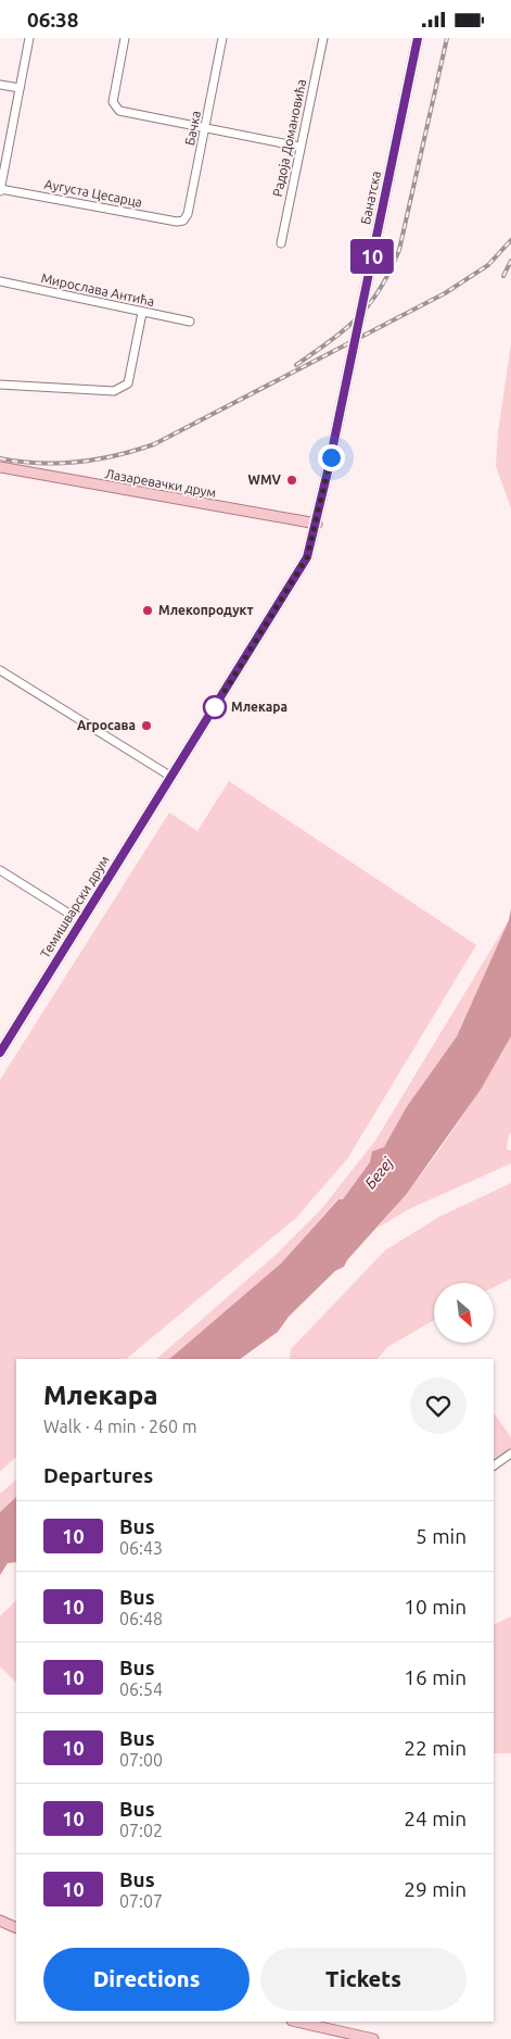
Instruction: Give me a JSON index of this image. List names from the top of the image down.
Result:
{
  "streets": {
    "main road": ["Банатска", "Лазаревачки друм", "Темишварски друм"],
    "street": [
      "Бачка",
      "Радоја Домановића",
      "Аугуста Цесарца",
      "Мирослава Антића"
    ]
  },
  "crossings": [
    ["Бачка", "Аугуста Цесарца"],
    ["Банатска", "Лазаревачки друм"],
    ["Банатска", "Темишварски друм"],
    ["Лазаревачки друм", "Темишварски друм"]
  ],
  "water": ["Бегеј"],
  "places": [
    "WMV",
    "Млекопродукт",
    "Млекара",
    "Агросава"
  ],
  "lines": ["bus line 10"],
  "north": "bottom right",
  "page": {
    "status": "06:38",
    "on_map": "10",
    "heading": [
      ["Млекара", "Walk · 4 min · 260 m"],
      "Departures"
    ],
    "list": [
      {
        "mark": "10",
        "name": "Bus",
        "note": "06:43",
        "value": "5 min"
      },
      {
        "mark": "10",
        "name": "Bus",
        "note": "06:48",
        "value": "10 min"
      },
      {
        "mark": "10",
        "name": "Bus",
        "note": "06:54",
        "value": "16 min"
      },
      {
        "mark": "10",
        "name": "Bus",
        "note": "07:00",
        "value": "22 min"
      },
      {
        "mark": "10",
        "name": "Bus",
        "note": "07:02",
        "value": "24 min"
      },
      {
        "mark": "10",
        "name": "Bus",
        "note": "07:07",
        "value": "29 min"
      }
    ],
    "buttons": ["Directions", "Tickets"]
  }
}
